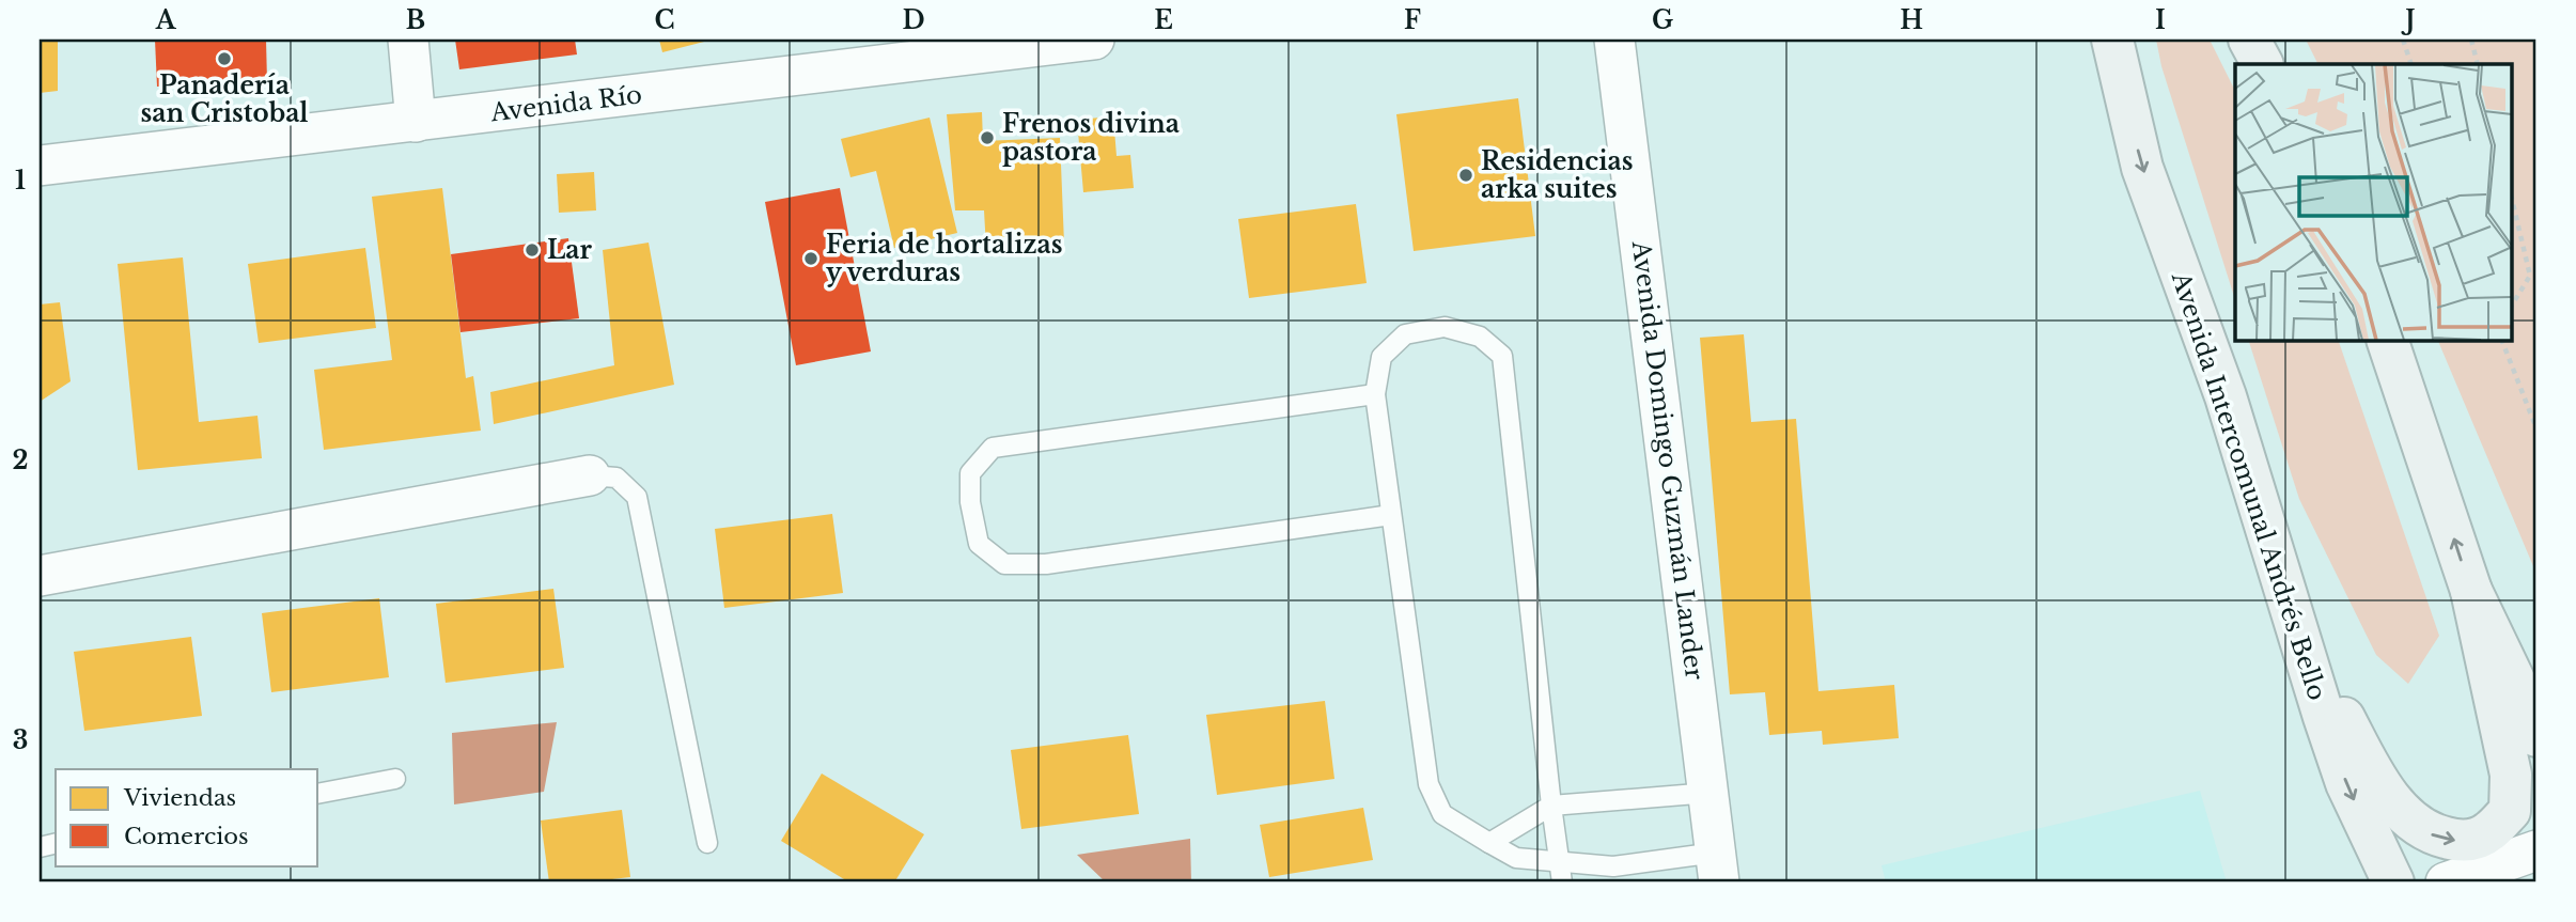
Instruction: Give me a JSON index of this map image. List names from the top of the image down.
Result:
{
  "streets": {
    "main road": ["Avenida Intercomunal Andrés Bello"],
    "street": ["Avenida Río", "Avenida Domingo Guzmán Lander"]
  },
  "places": [
    "Panadería san Cristobal",
    "Frenos divina pastora",
    "Residencias arka suites",
    "Lar",
    "Feria de hortalizas y verduras"
  ],
  "legend": ["Viviendas", "Comercios"],
  "grid": {
    "columns": [
      "A",
      "B",
      "C",
      "D",
      "E",
      "F",
      "G",
      "H",
      "I",
      "J"
    ],
    "rows": ["1", "2", "3"]
  }
}
